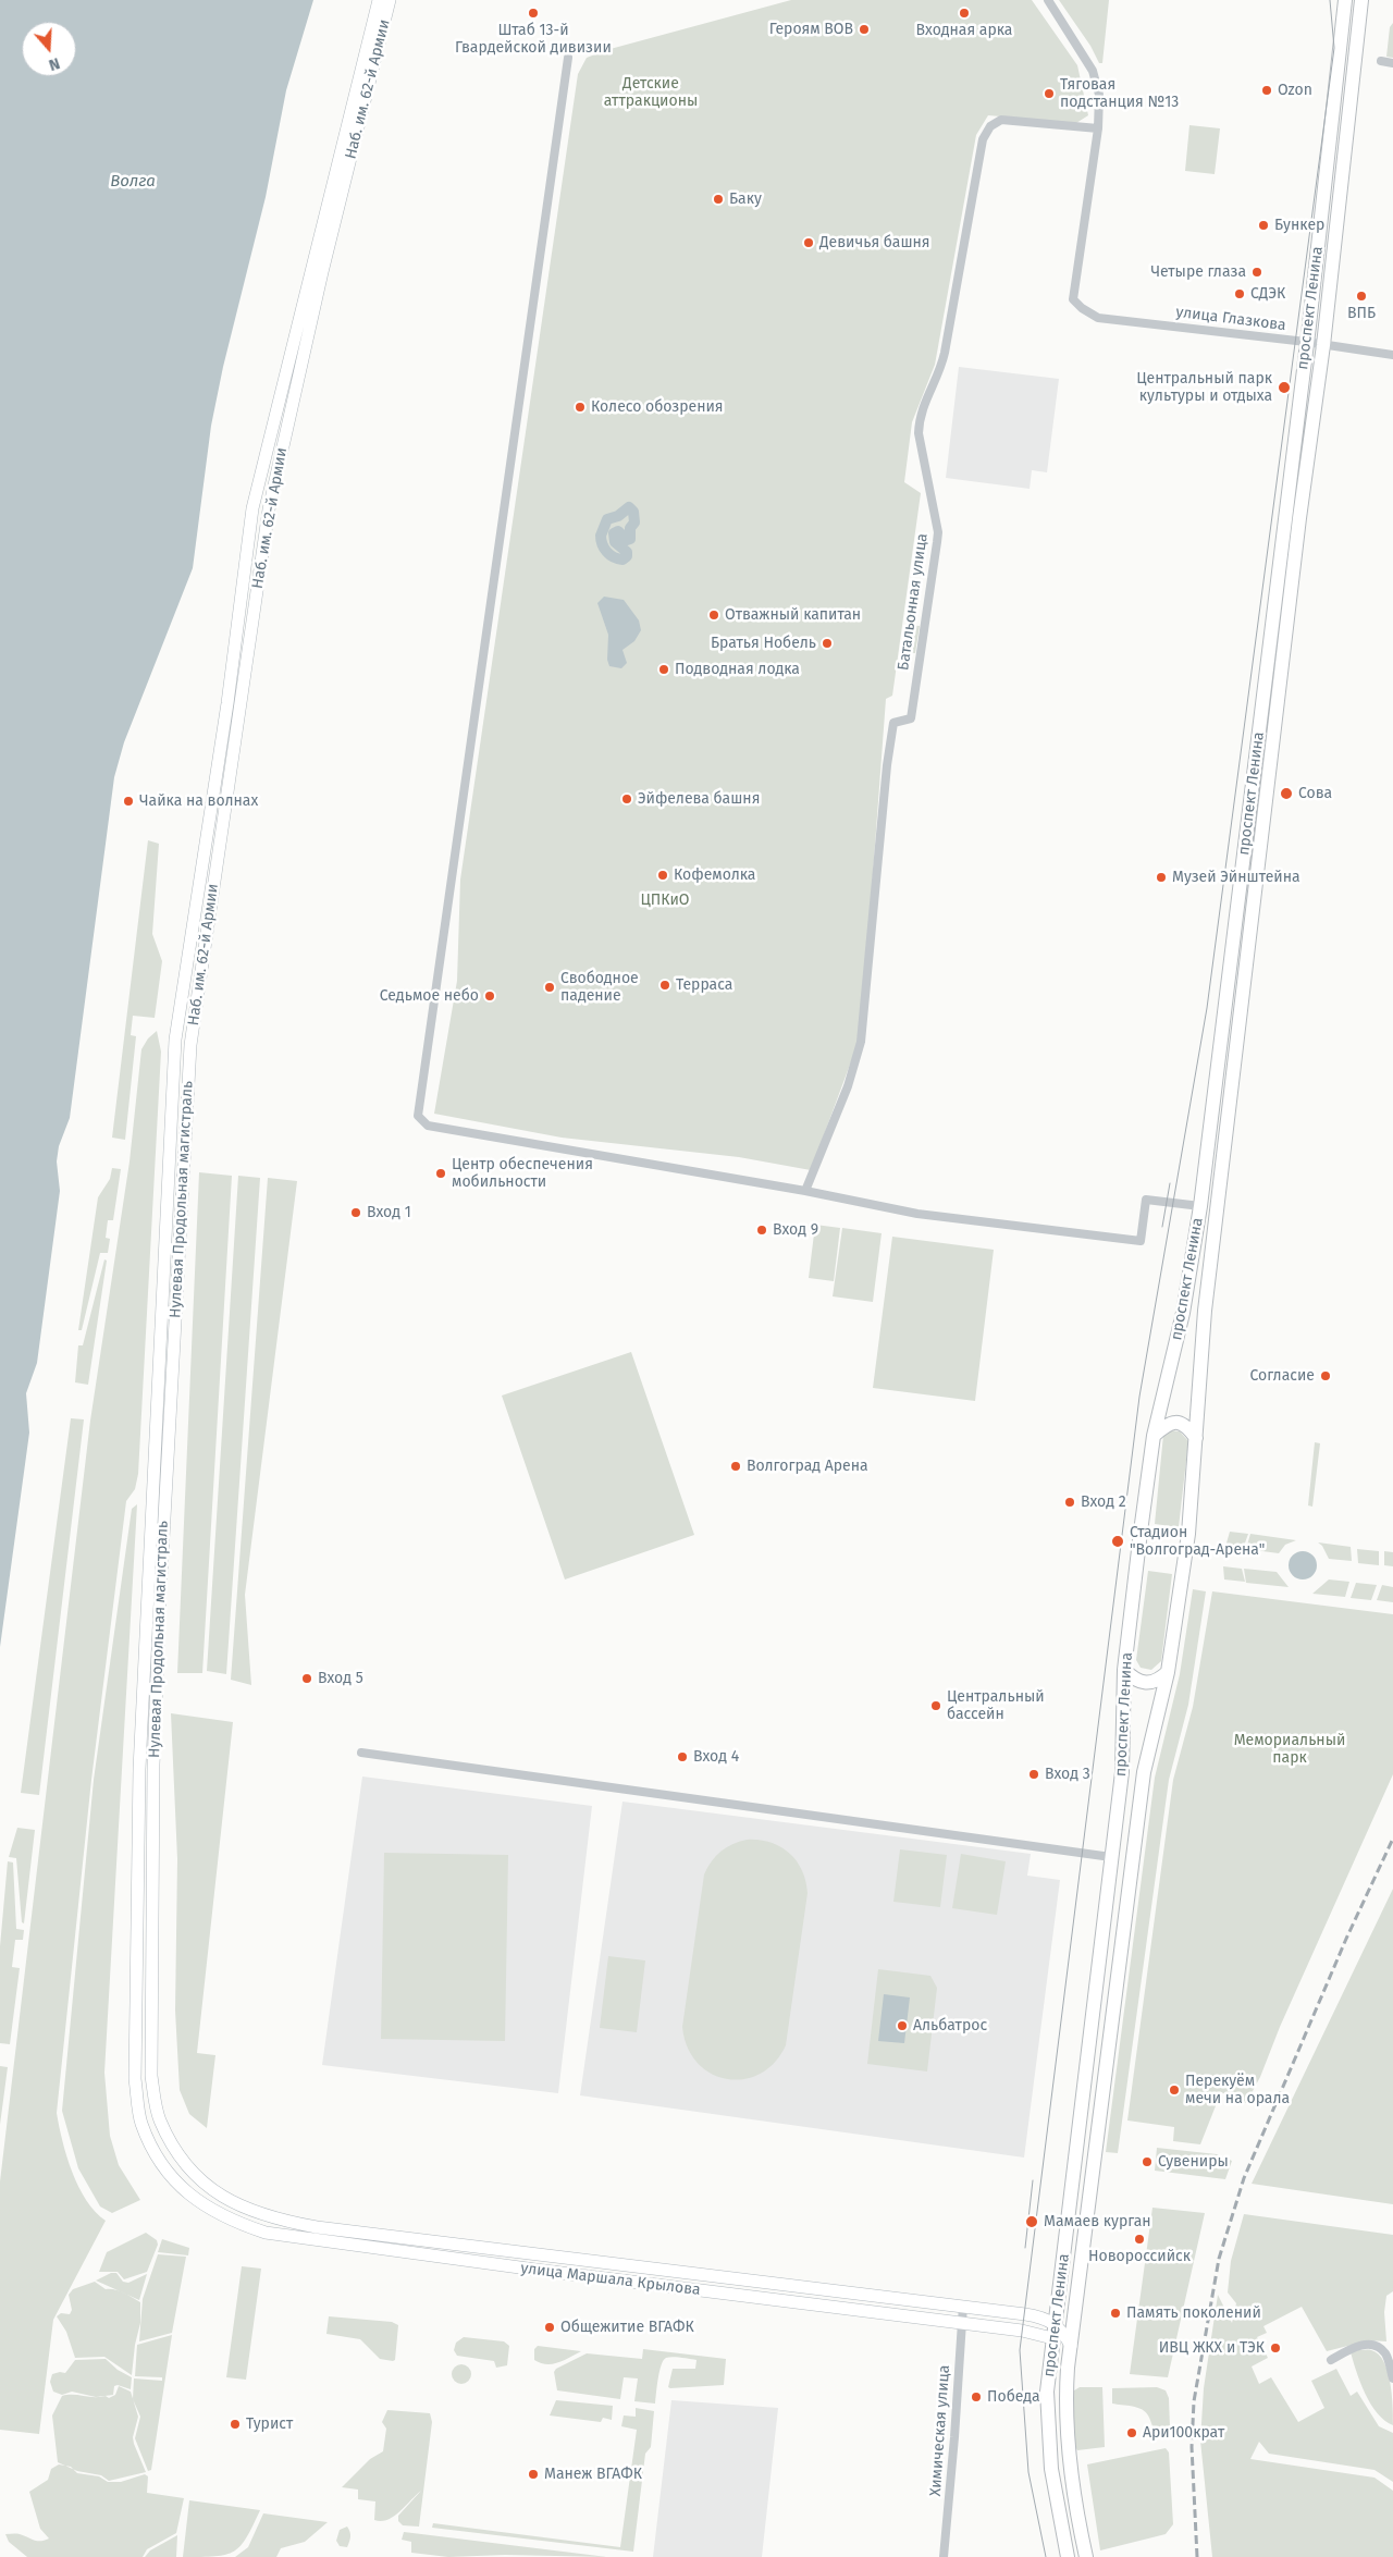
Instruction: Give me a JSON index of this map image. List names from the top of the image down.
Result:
{
  "streets": {
    "main road": [
      "Наб. им. 62-й Армии",
      "проспект Ленина",
      "Нулевая Продольная магистраль",
      "улица Маршала Крылова"
    ],
    "street": ["улица Глазкова", "Батальонная улица", "Химическая улица"]
  },
  "crossings": [
    ["Наб. им. 62-й Армии", "Нулевая Продольная магистраль"],
    ["проспект Ленина", "улица Глазкова"],
    ["проспект Ленина", "улица Маршала Крылова"],
    ["улица Глазкова", "Батальонная улица"],
    ["Нулевая Продольная магистраль", "улица Маршала Крылова"],
    ["улица Маршала Крылова", "Химическая улица"]
  ],
  "water": ["Волга"],
  "parks": ["Детские аттракционы", "ЦПКиО", "Мемориальный парк"],
  "places": [
    "Штаб 13-й Гвардейской дивизии",
    "Входная арка",
    "Героям ВОВ",
    "Ozon",
    "Тяговая подстанция №13",
    "Баку",
    "Бункер",
    "Девичья башня",
    "Четыре глаза",
    "СДЭК",
    "ВПБ",
    "Центральный парк культуры и отдыха",
    "Колесо обозрения",
    "Отважный капитан",
    "Братья Нобель",
    "Подводная лодка",
    "Сова",
    "Эйфелева башня",
    "Чайка на волнах",
    "Кофемолка",
    "Музей Эйнштейна",
    "Терраса",
    "Свободное падение",
    "Седьмое небо",
    "Центр обеспечения мобильности",
    "Вход 1",
    "Вход 9",
    "Согласие",
    "Волгоград Арена",
    "Вход 2",
    "Стадион \"Волгоград-Арена\"",
    "Вход 5",
    "Центральный бассейн",
    "Вход 4",
    "Вход 3",
    "Альбатрос",
    "Перекуём мечи на орала",
    "Сувениры",
    "Мамаев курган",
    "Новороссийск",
    "Память поколений",
    "Общежитие ВГАФК",
    "ИВЦ ЖКХ и ТЭК",
    "Победа",
    "Турист",
    "Ари100крат",
    "Манеж ВГАФК"
  ],
  "north": "bottom"
}
